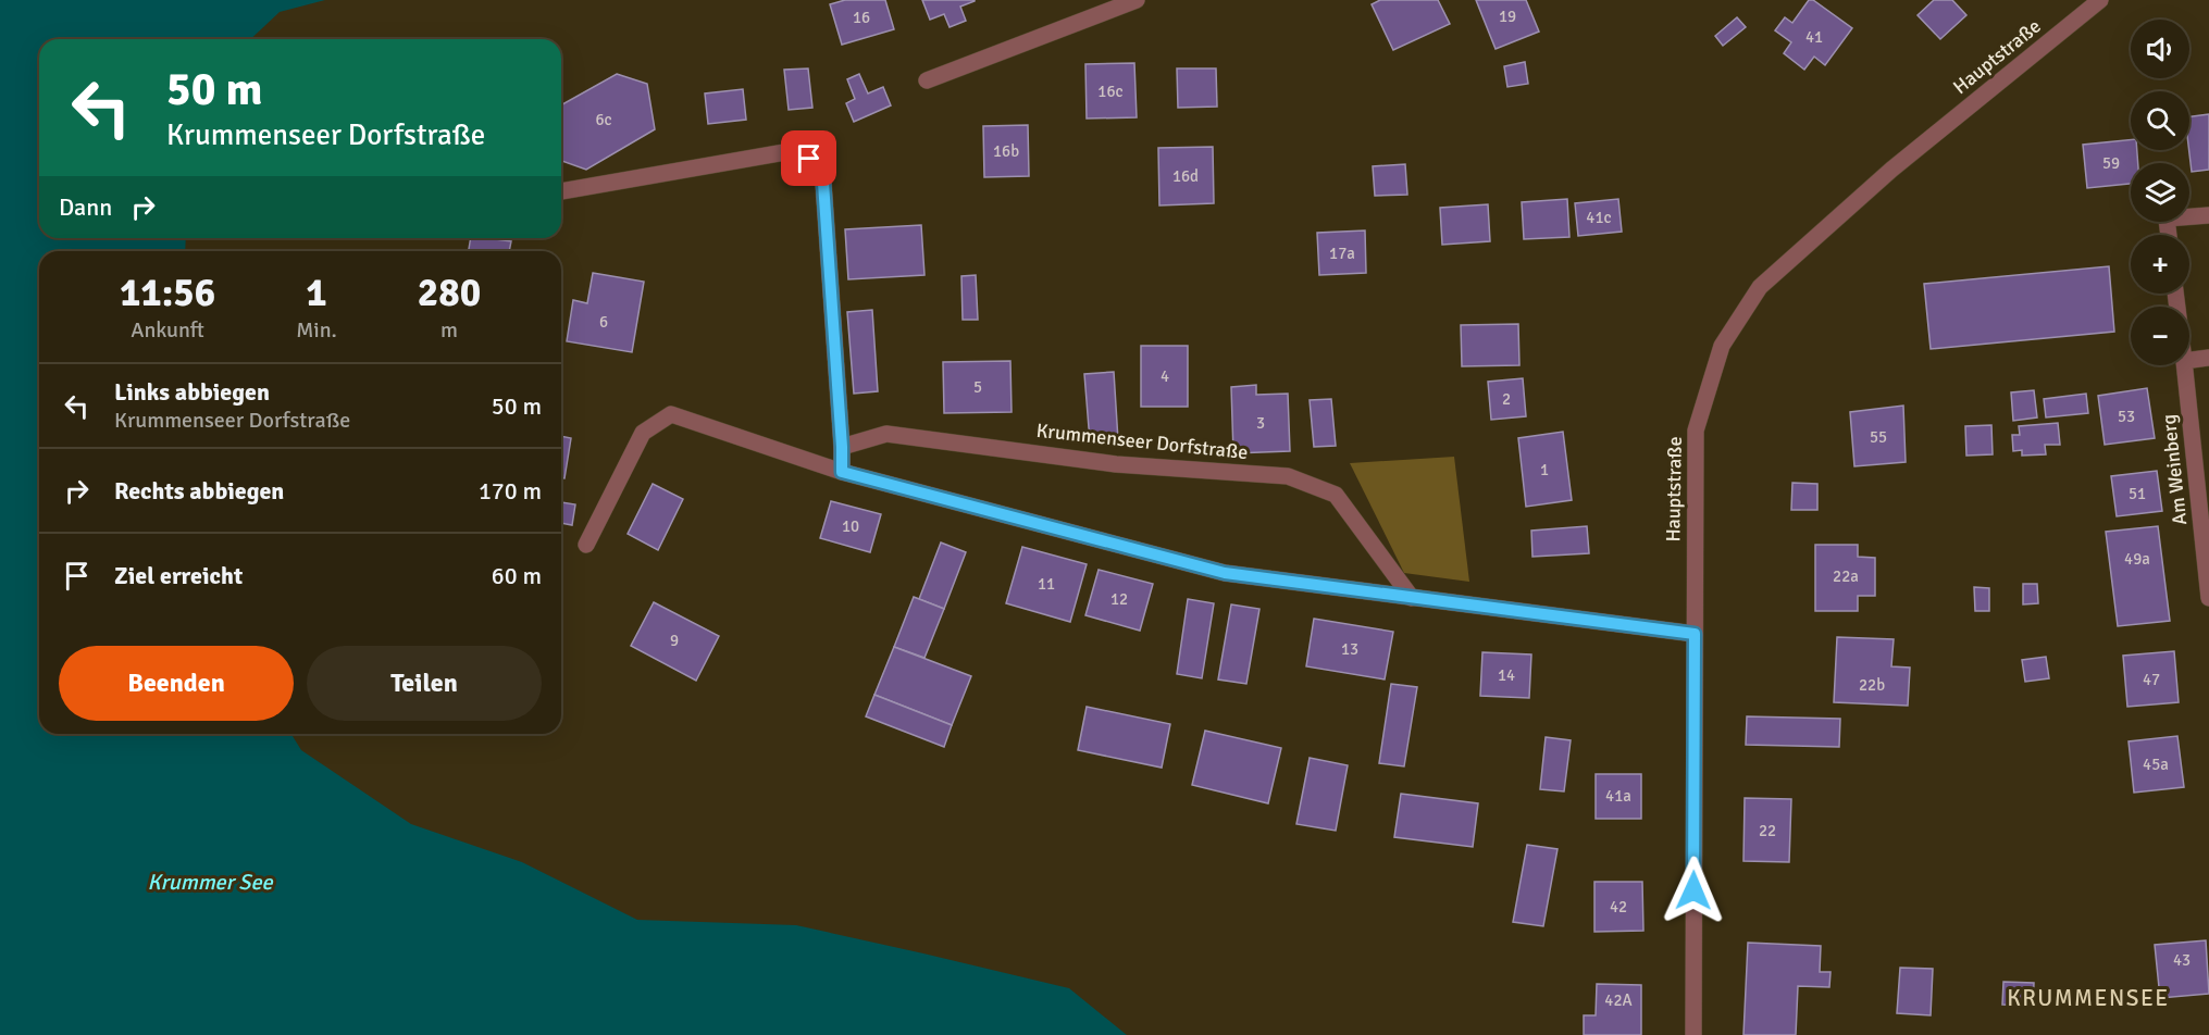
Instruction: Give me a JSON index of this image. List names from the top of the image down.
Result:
{
  "streets": {
    "street": ["Hauptstraße", "Krummenseer Dorfstraße", "Am Weinberg"]
  },
  "districts": ["KRUMMENSEE"],
  "water": ["Krummer See"],
  "house_numbers": [
    "19",
    "16",
    "41",
    "16c",
    "6c",
    "16b",
    "59",
    "16d",
    "41c",
    "17a",
    "6",
    "4",
    "5",
    "2",
    "53",
    "3",
    "55",
    "1",
    "51",
    "10",
    "49a",
    "22a",
    "11",
    "12",
    "9",
    "13",
    "14",
    "47",
    "22b",
    "45a",
    "41a",
    "22",
    "42",
    "43",
    "42A"
  ],
  "page": {
    "map_buttons": ["+", "−"],
    "turn": ["50 m", "Krummenseer Dorfstraße"],
    "then": "Dann",
    "eta": [
      "11:56",
      "Ankunft",
      "1",
      "Min.",
      "280",
      "m"
    ],
    "list": [
      {
        "name": "Links abbiegen",
        "note": "Krummenseer Dorfstraße",
        "value": "50 m"
      },
      {
        "name": "Rechts abbiegen",
        "value": "170 m"
      },
      {
        "name": "Ziel erreicht",
        "value": "60 m"
      }
    ],
    "buttons": ["Beenden", "Teilen"]
  }
}
